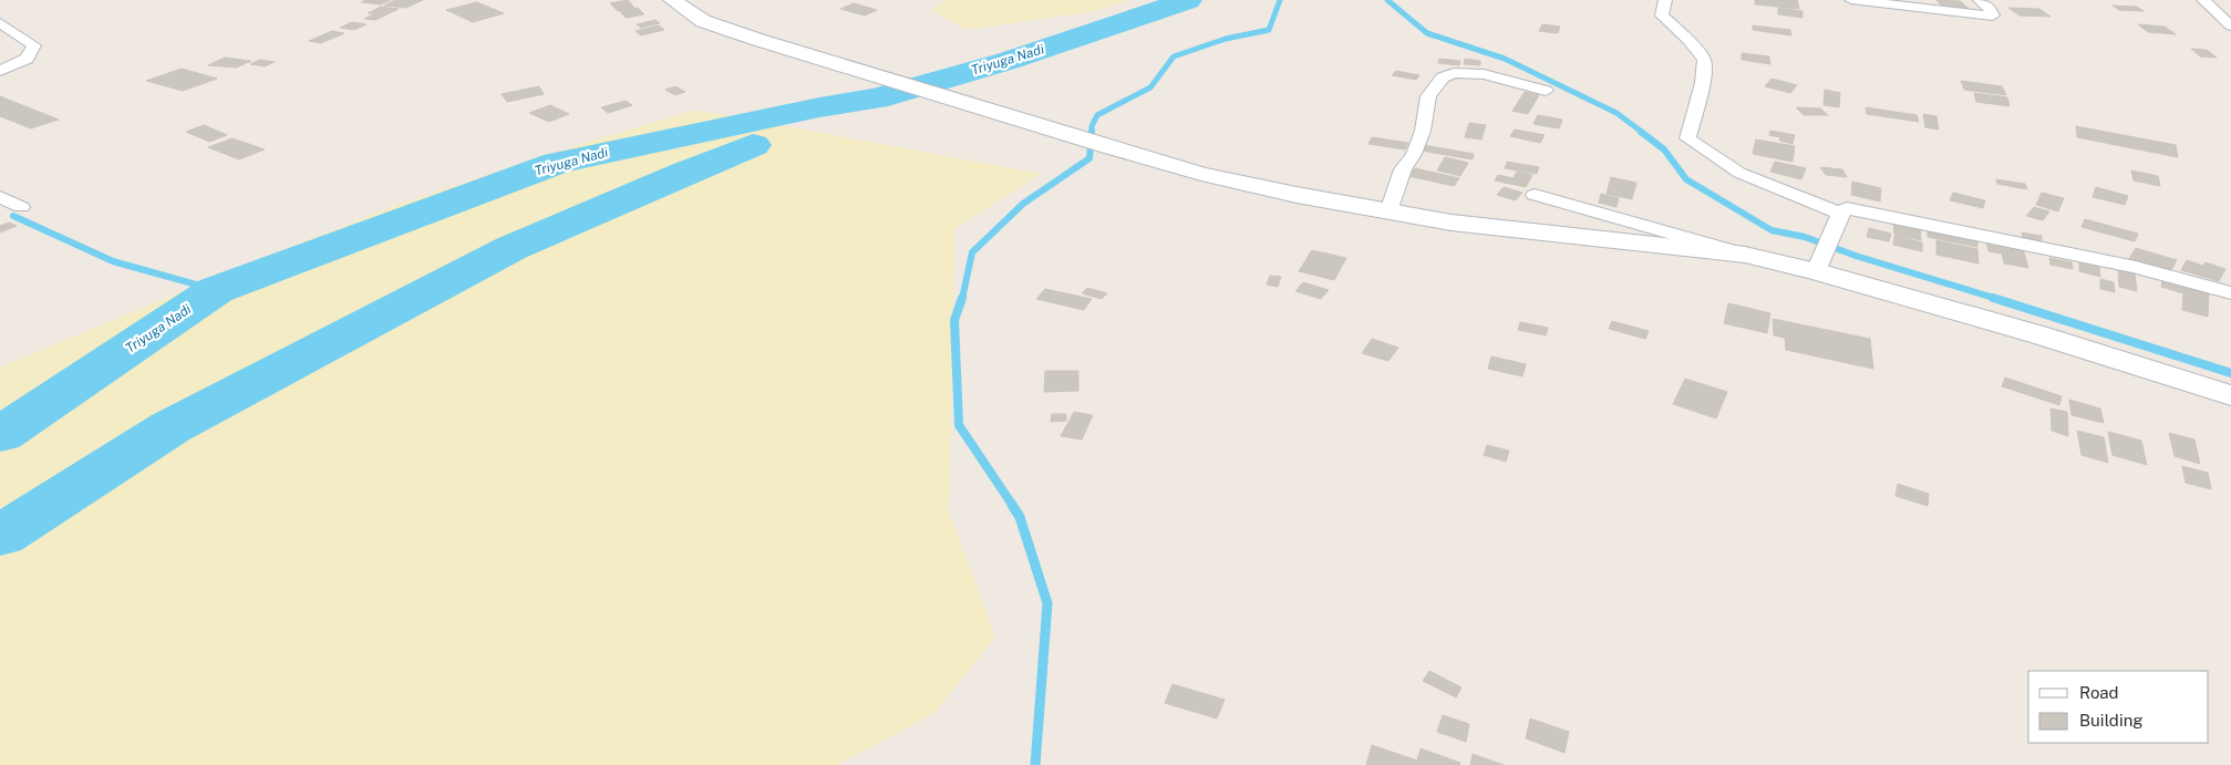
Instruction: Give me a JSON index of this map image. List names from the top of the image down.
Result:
{
  "water": ["Triyuga Nadi"],
  "legend": ["Road", "Building"]
}
